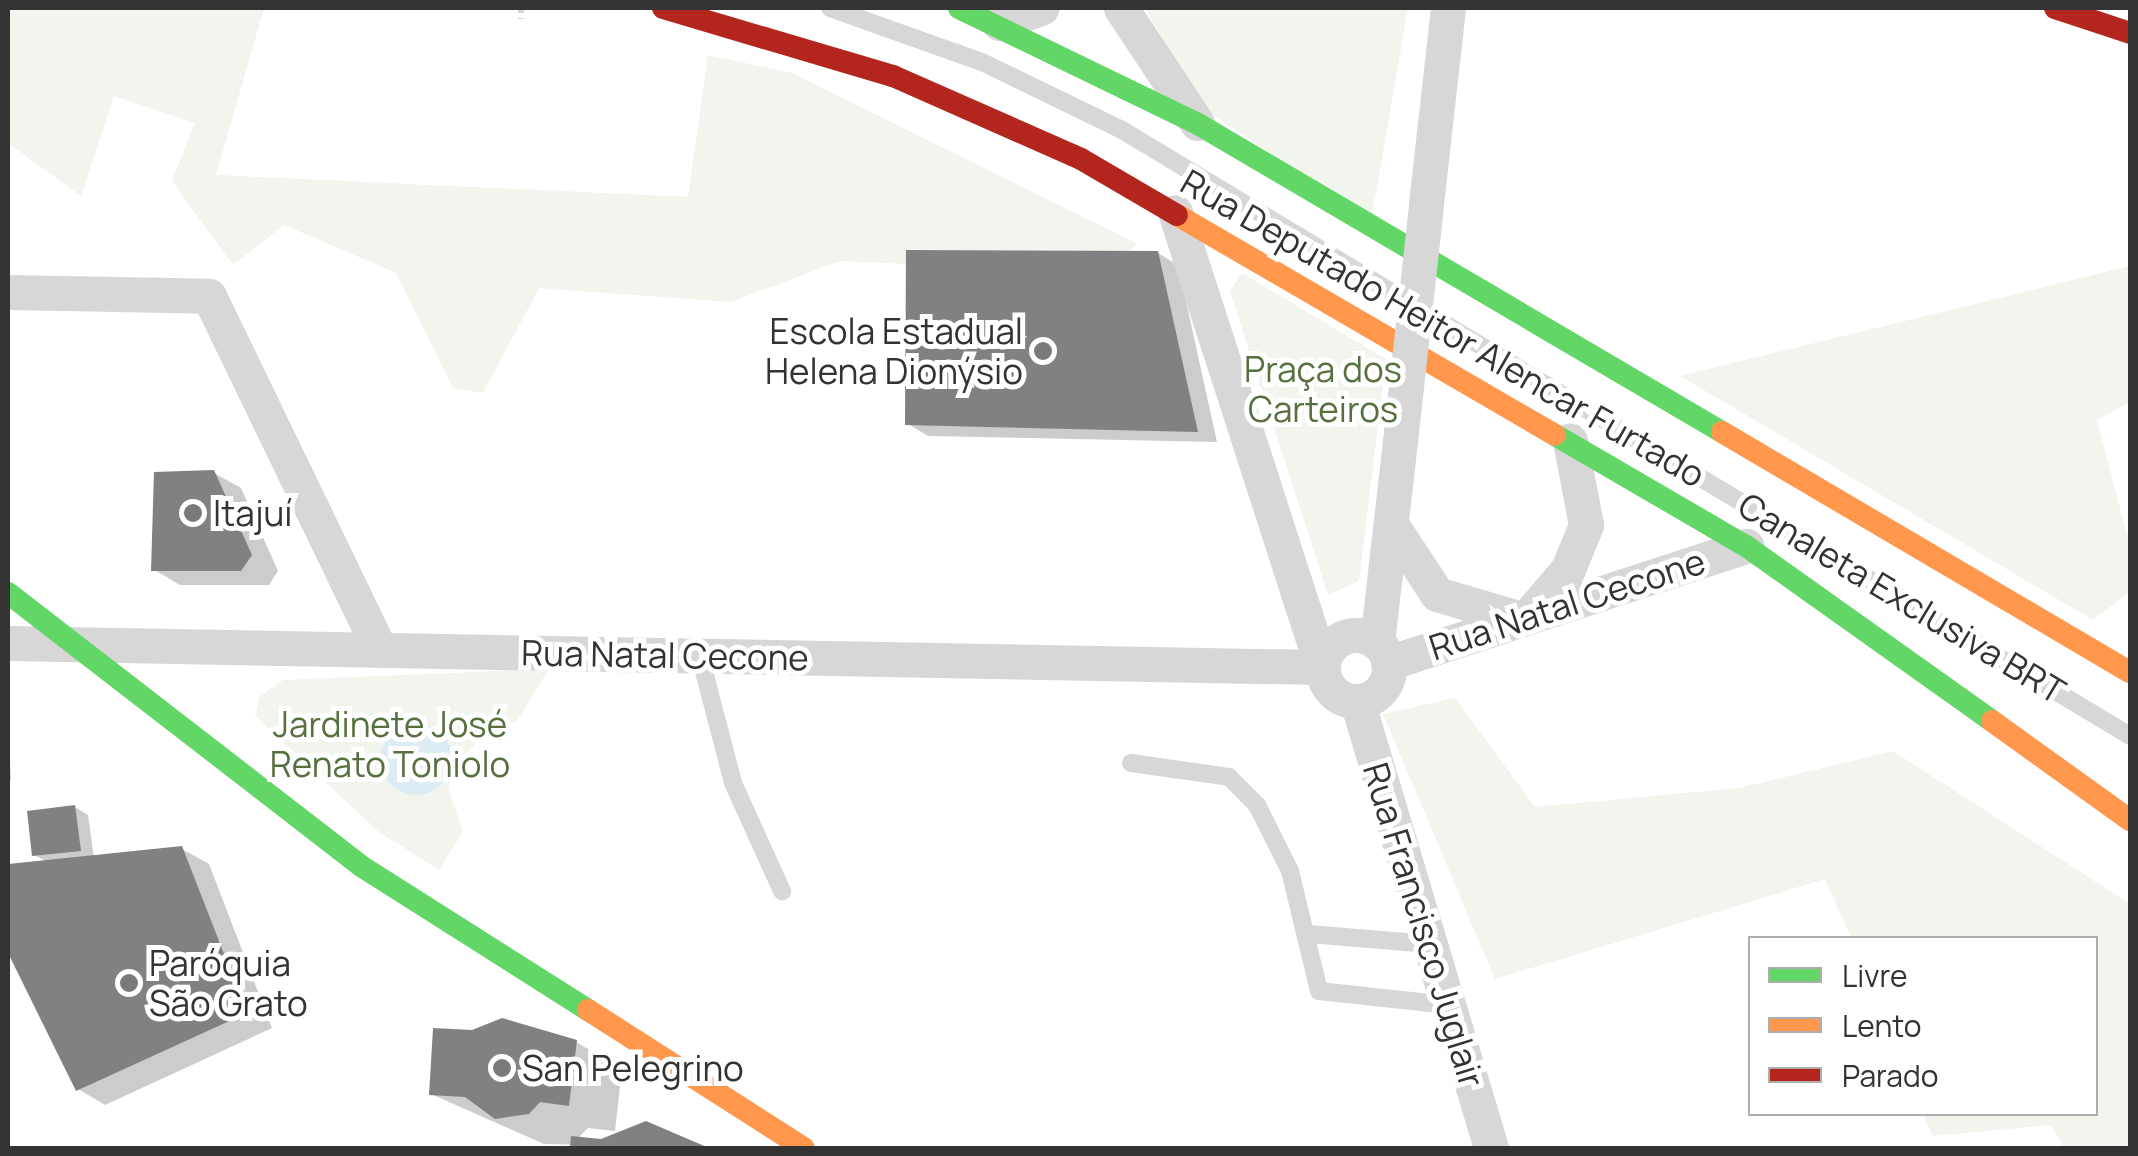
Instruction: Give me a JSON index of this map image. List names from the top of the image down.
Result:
{
  "streets": {
    "street": ["Rua Deputado Heitor Alencar Furtado", "Rua Natal Cecone", "Rua Francisco Juglair"],
    "lane": ["Canaleta Exclusiva BRT"]
  },
  "crossings": [
    ["Rua Deputado Heitor Alencar Furtado", "Rua Natal Cecone"],
    ["Rua Natal Cecone", "Rua Francisco Juglair"]
  ],
  "parks": ["Praça dos Carteiros", "Jardinete José Renato Toniolo"],
  "places": [
    "Escola Estadual Helena Dionýsio",
    "Itajuí",
    "Paróquia São Grato",
    "San Pelegrino"
  ],
  "legend": ["Livre", "Lento", "Parado"]
}
